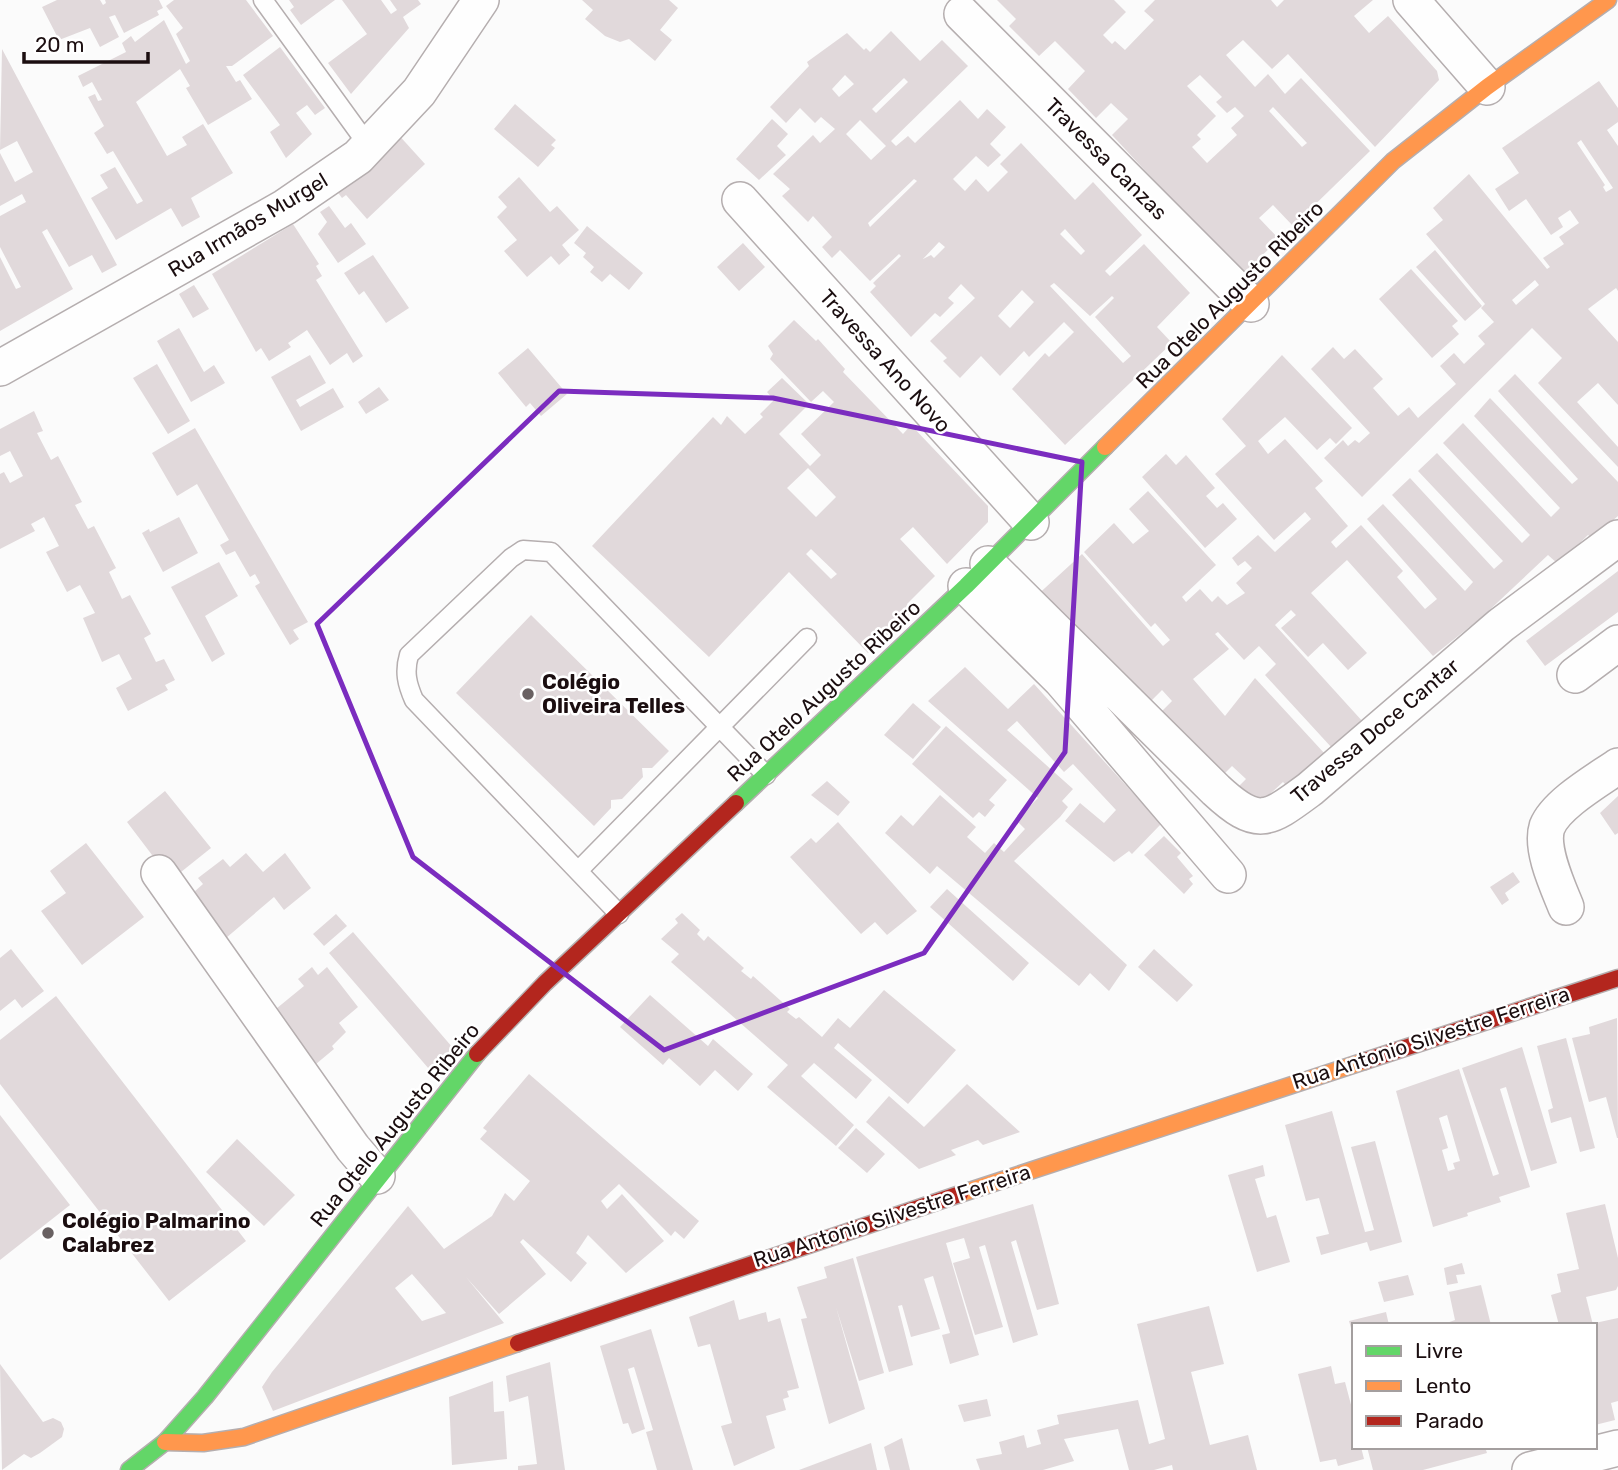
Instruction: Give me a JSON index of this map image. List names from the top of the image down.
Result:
{
  "streets": {
    "street": [
      "Travessa Canzas",
      "Rua Irmãos Murgel",
      "Rua Otelo Augusto Ribeiro",
      "Travessa Ano Novo",
      "Travessa Doce Cantar",
      "Rua Antonio Silvestre Ferreira"
    ]
  },
  "crossings": [
    ["Travessa Canzas", "Rua Otelo Augusto Ribeiro"],
    ["Rua Otelo Augusto Ribeiro", "Travessa Ano Novo"],
    ["Rua Otelo Augusto Ribeiro", "Travessa Doce Cantar"],
    ["Rua Otelo Augusto Ribeiro", "Rua Antonio Silvestre Ferreira"]
  ],
  "places": ["Colégio Oliveira Telles", "Colégio Palmarino Calabrez"],
  "legend": ["Livre", "Lento", "Parado"],
  "scale_bar": "20 m"
}
